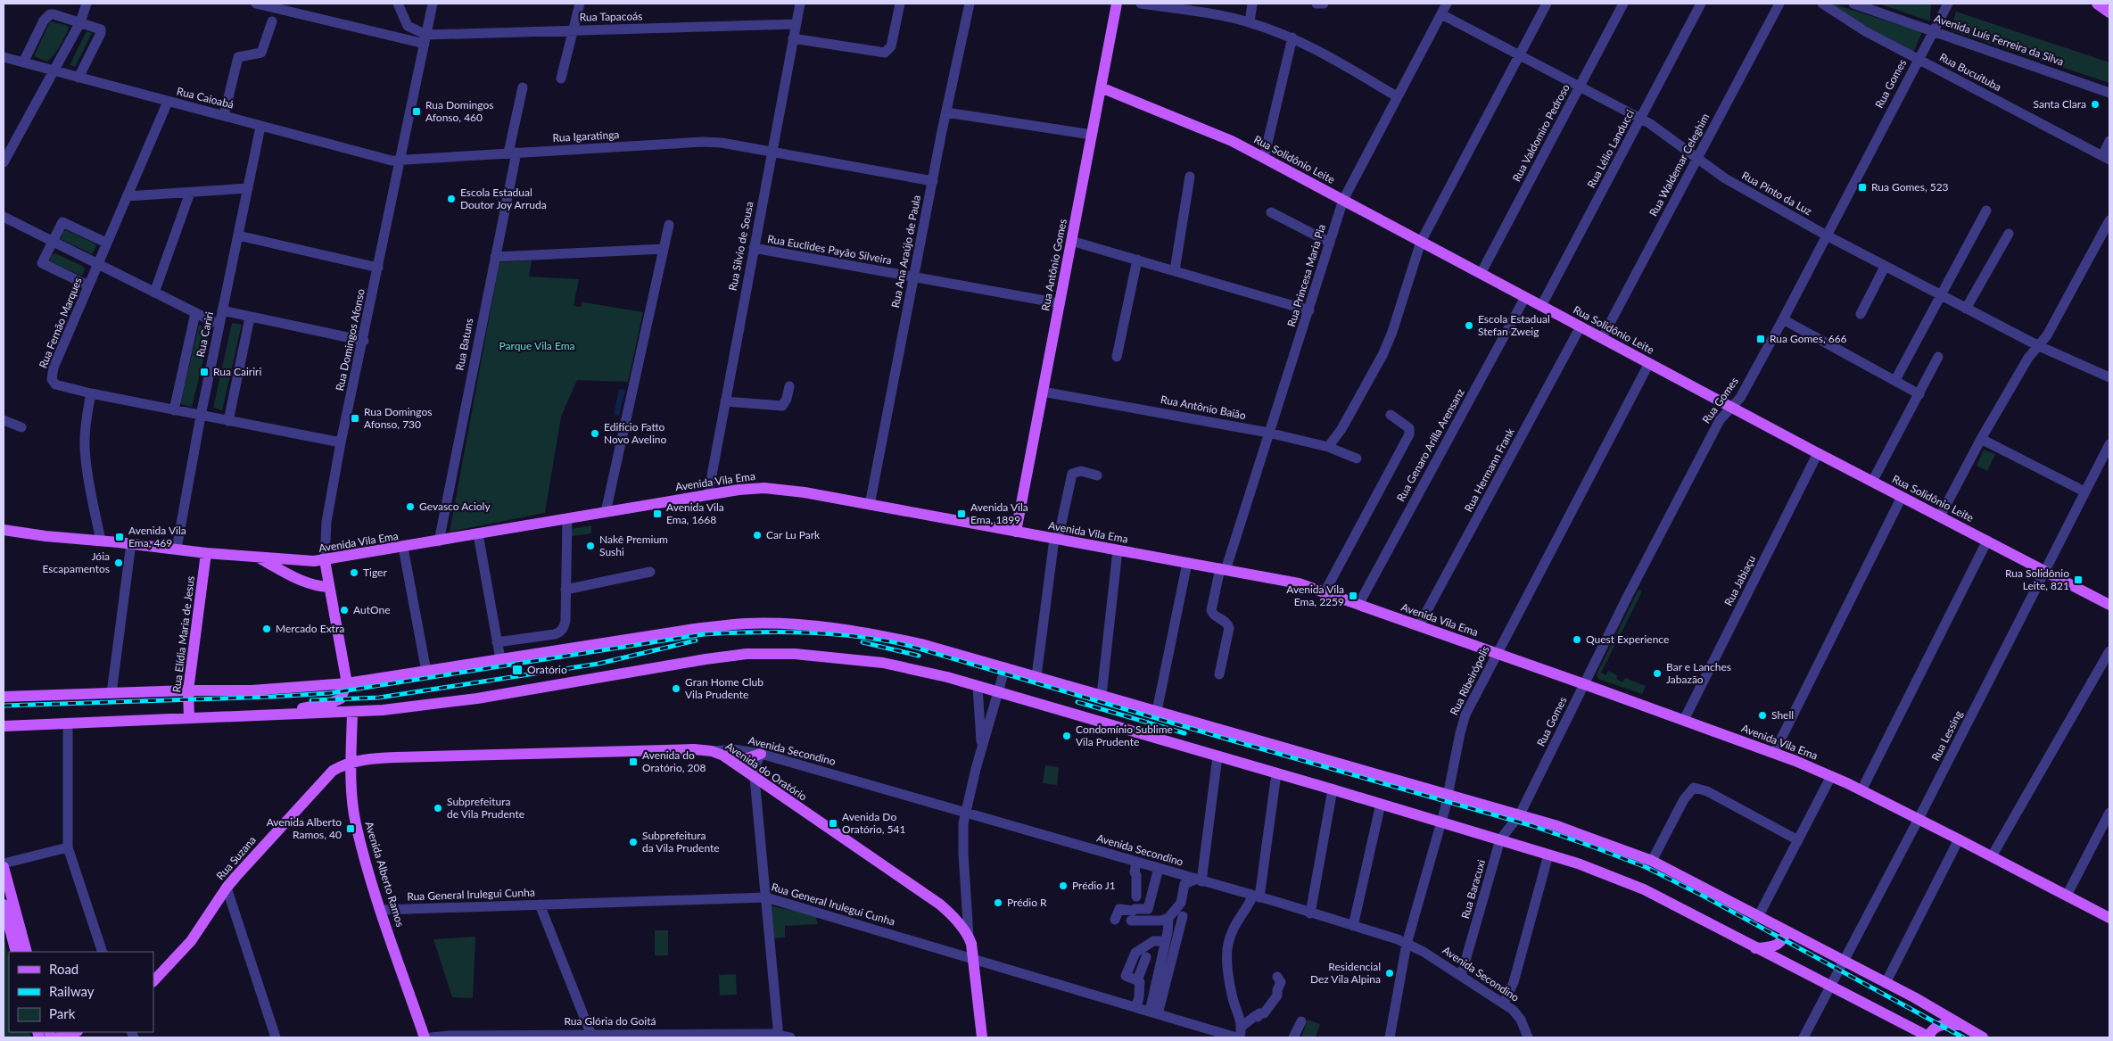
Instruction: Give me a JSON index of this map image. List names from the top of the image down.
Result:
{
  "streets": {
    "main road": [
      "Rua Solidônio Leite",
      "Rua Antônio Gomes",
      "Rua Domingos Afonso",
      "Avenida Vila Ema",
      "Rua Elídia Maria de Jesus",
      "Avenida do Oratório",
      "Rua Suzana",
      "Avenida Alberto Ramos"
    ],
    "street": [
      "Rua Tapacoás",
      "Avenida Luís Ferreira da Silva",
      "Rua Bucuituba",
      "Rua Gomes",
      "Rua Caioabá",
      "Rua Valdomiro Pedroso",
      "Rua Igaratinga",
      "Rua Lélio Landucci",
      "Rua Waldemar Celeghim",
      "Rua Pinto da Luz",
      "Rua Silvio de Sousa",
      "Rua Euclides Payão Silveira",
      "Rua Ana Araújo de Paula",
      "Rua Princesa Maria Pia",
      "Rua Fernão Marques",
      "Rua Cariri",
      "Rua Batuns",
      "Rua Antônio Baião",
      "Rua Genaro Arilla Arensanz",
      "Rua Hermann Frank",
      "Rua Jabiaçu",
      "Rua Ribeirópolis",
      "Rua Lessing",
      "Avenida Secondino",
      "Rua Baracuxi",
      "Rua General Irulegui Cunha",
      "Rua Glória do Goitá"
    ]
  },
  "crossings": [
    ["Rua Tapacoás", "Rua Silvio de Sousa"],
    ["Rua Tapacoás", "Rua Domingos Afonso"],
    ["Avenida Luís Ferreira da Silva", "Rua Gomes"],
    ["Rua Bucuituba", "Rua Gomes"],
    ["Rua Gomes", "Rua Solidônio Leite"],
    ["Rua Gomes", "Rua Pinto da Luz"],
    ["Rua Gomes", "Avenida Vila Ema"],
    ["Rua Gomes", "Rua Baracuxi"],
    ["Rua Caioabá", "Rua Igaratinga"],
    ["Rua Caioabá", "Rua Fernão Marques"],
    ["Rua Caioabá", "Rua Cariri"],
    ["Rua Caioabá", "Rua Domingos Afonso"],
    ["Rua Valdomiro Pedroso", "Rua Solidônio Leite"],
    ["Rua Valdomiro Pedroso", "Rua Pinto da Luz"],
    ["Rua Igaratinga", "Rua Silvio de Sousa"],
    ["Rua Igaratinga", "Rua Ana Araújo de Paula"],
    ["Rua Igaratinga", "Rua Domingos Afonso"],
    ["Rua Igaratinga", "Rua Batuns"],
    ["Rua Lélio Landucci", "Rua Solidônio Leite"],
    ["Rua Lélio Landucci", "Rua Pinto da Luz"],
    ["Rua Solidônio Leite", "Rua Waldemar Celeghim"],
    ["Rua Solidônio Leite", "Rua Antônio Gomes"],
    ["Rua Solidônio Leite", "Rua Princesa Maria Pia"],
    ["Rua Solidônio Leite", "Rua Genaro Arilla Arensanz"],
    ["Rua Solidônio Leite", "Rua Hermann Frank"],
    ["Rua Solidônio Leite", "Rua Jabiaçu"],
    ["Rua Solidônio Leite", "Rua Ribeirópolis"],
    ["Rua Solidônio Leite", "Rua Lessing"],
    ["Rua Waldemar Celeghim", "Rua Pinto da Luz"],
    ["Rua Pinto da Luz", "Rua Princesa Maria Pia"],
    ["Rua Silvio de Sousa", "Rua Euclides Payão Silveira"],
    ["Rua Silvio de Sousa", "Avenida Vila Ema"],
    ["Rua Euclides Payão Silveira", "Rua Ana Araújo de Paula"],
    ["Rua Euclides Payão Silveira", "Rua Antônio Gomes"],
    ["Rua Ana Araújo de Paula", "Avenida Vila Ema"],
    ["Rua Antônio Gomes", "Rua Antônio Baião"],
    ["Rua Antônio Gomes", "Avenida Vila Ema"],
    ["Rua Princesa Maria Pia", "Rua Antônio Baião"],
    ["Rua Princesa Maria Pia", "Avenida Vila Ema"],
    ["Rua Fernão Marques", "Rua Cariri"],
    ["Rua Fernão Marques", "Rua Domingos Afonso"],
    ["Rua Cariri", "Avenida Vila Ema"],
    ["Rua Domingos Afonso", "Avenida Vila Ema"],
    ["Rua Batuns", "Avenida Vila Ema"],
    ["Rua Genaro Arilla Arensanz", "Avenida Vila Ema"],
    ["Rua Hermann Frank", "Avenida Vila Ema"],
    ["Avenida Vila Ema", "Rua Jabiaçu"],
    ["Avenida Vila Ema", "Rua Elídia Maria de Jesus"],
    ["Avenida Vila Ema", "Rua Ribeirópolis"],
    ["Avenida Vila Ema", "Rua Lessing"],
    ["Rua Ribeirópolis", "Avenida Secondino"],
    ["Avenida Secondino", "Avenida do Oratório"],
    ["Avenida Secondino", "Rua Baracuxi"],
    ["Avenida do Oratório", "Rua Suzana"],
    ["Avenida do Oratório", "Avenida Alberto Ramos"],
    ["Avenida do Oratório", "Rua General Irulegui Cunha"],
    ["Rua Suzana", "Avenida Alberto Ramos"],
    ["Avenida Alberto Ramos", "Rua General Irulegui Cunha"]
  ],
  "parks": ["Parque Vila Ema"],
  "places": {
    "other": [
      "Santa Clara",
      "Escola Estadual Doutor Joy Arruda",
      "Escola Estadual Stefan Zweig",
      "Edifício Fatto Novo Avelino",
      "Gevasco Acioly",
      "Car Lu Park",
      "Nakê Premium Sushi",
      "Jóia Escapamentos",
      "Tiger",
      "AutOne",
      "Mercado Extra",
      "Quest Experience",
      "Bar e Lanches Jabazão",
      "Gran Home Club Vila Prudente",
      "Shell",
      "Condomínio Sublime Vila Prudente",
      "Subprefeitura de Vila Prudente",
      "Subprefeitura da Vila Prudente",
      "Prédio J1",
      "Prédio R",
      "Residencial Dez Vila Alpina"
    ],
    "transit": [
      "Rua Domingos Afonso, 460",
      "Rua Gomes, 523",
      "Rua Gomes, 666",
      "Rua Cairiri",
      "Rua Domingos Afonso, 730",
      "Avenida Vila Ema, 1668",
      "Avenida Vila Ema, 1899",
      "Avenida Vila Ema, 469",
      "Rua Solidônio Leite, 821",
      "Avenida Vila Ema, 2259",
      "Oratório",
      "Avenida do Oratório, 208",
      "Avenida Do Oratório, 541",
      "Avenida Alberto Ramos, 40"
    ]
  },
  "legend": ["Road", "Railway", "Park"]
}
